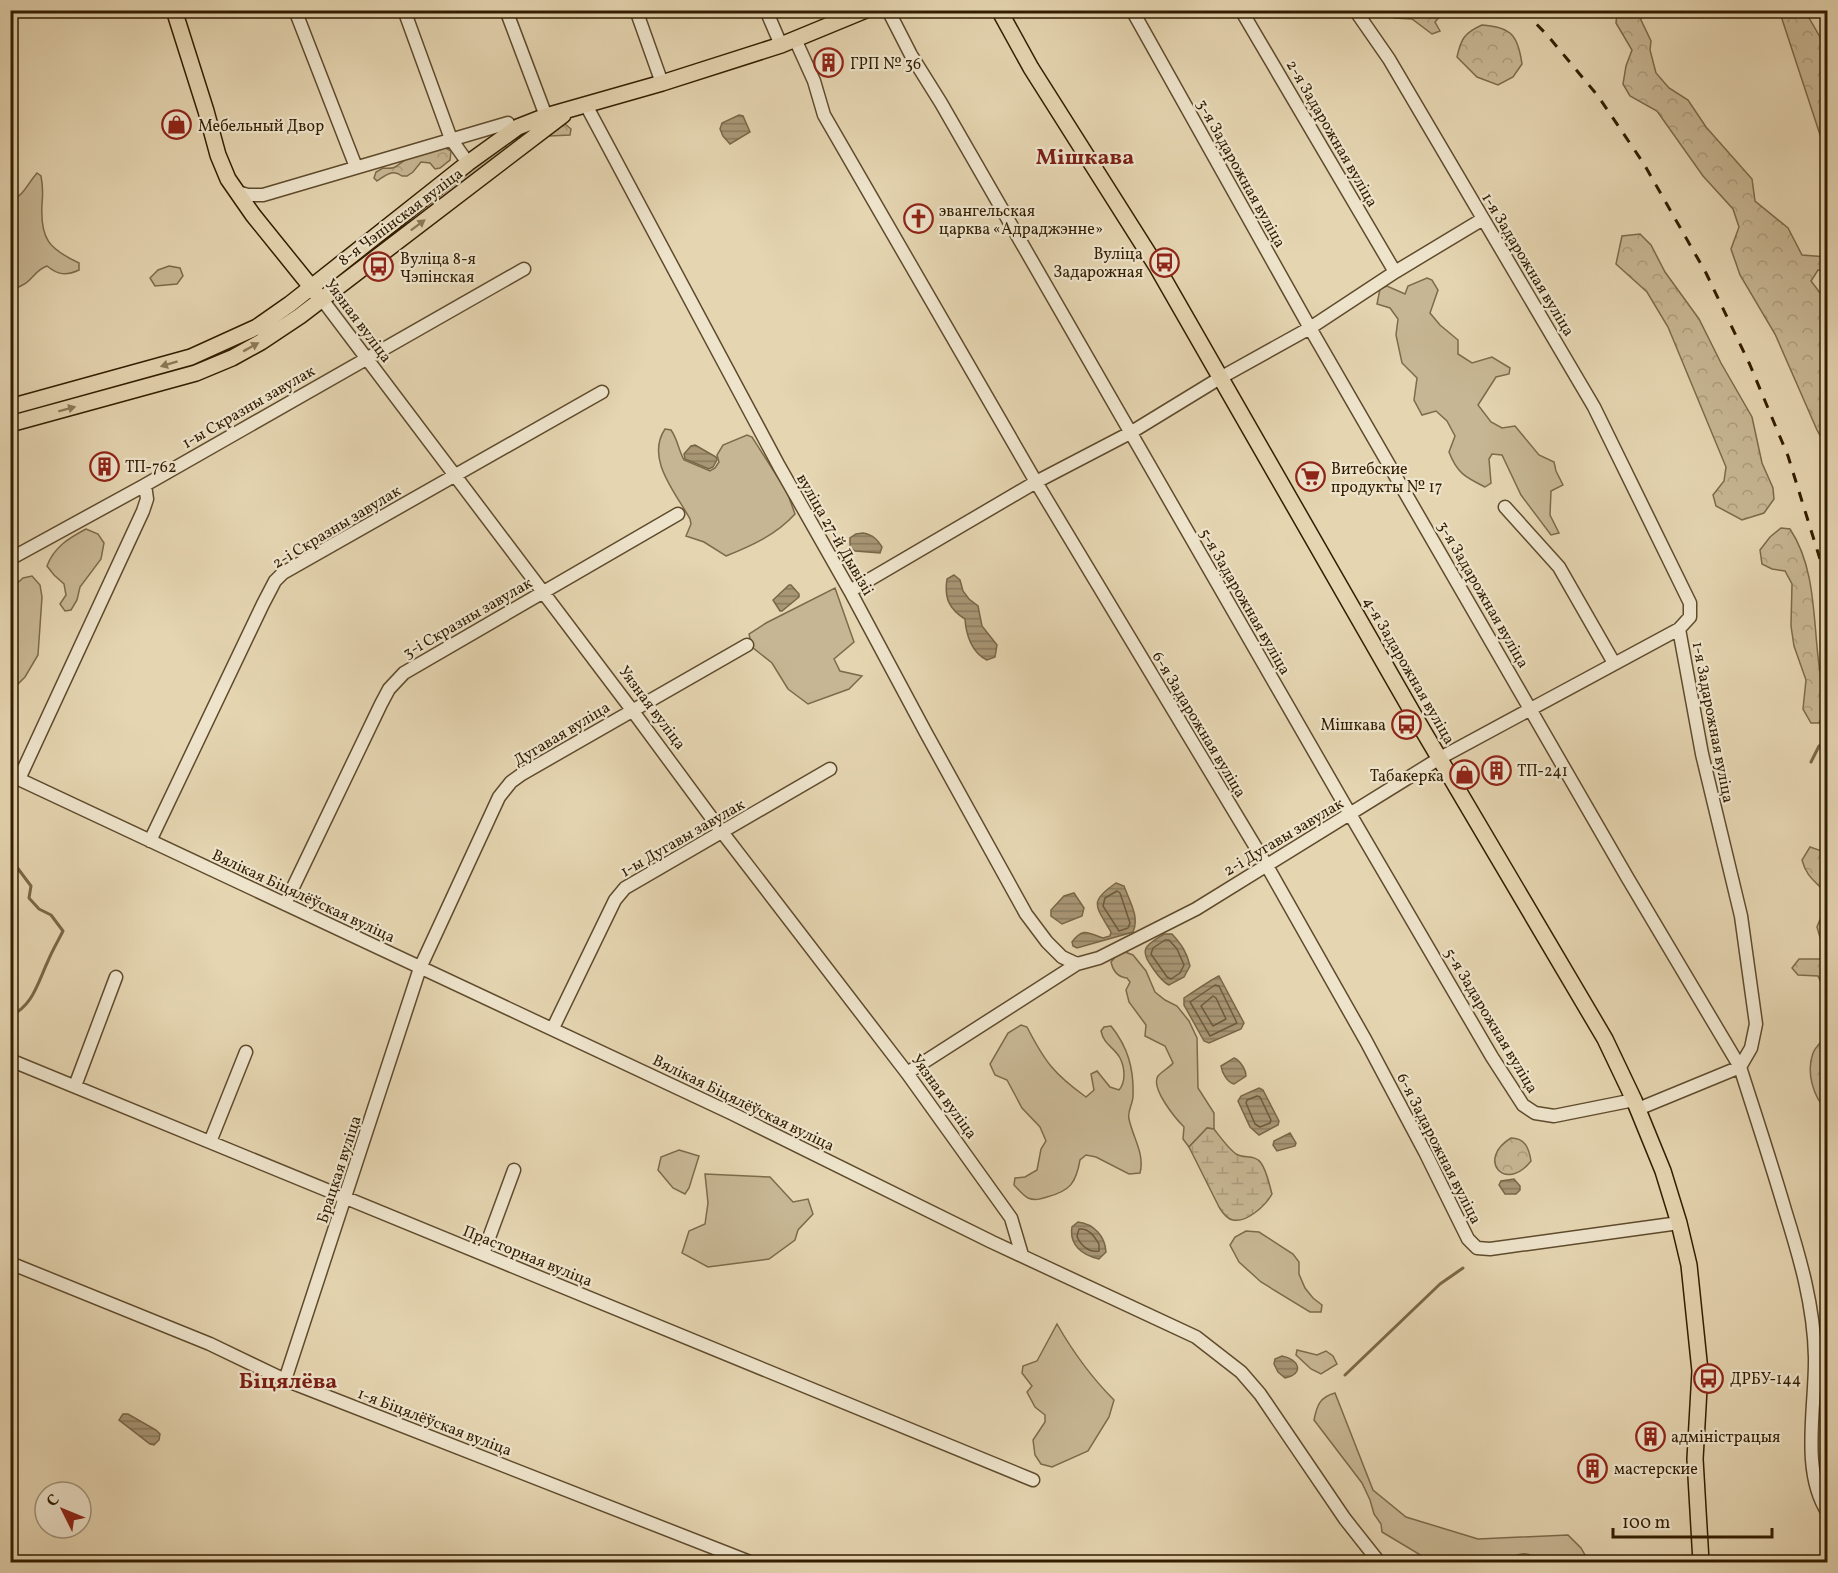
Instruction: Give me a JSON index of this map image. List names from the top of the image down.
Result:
{
  "streets": {
    "main road": ["8-я Чэпінская вуліца", "Уязная вуліца", "4-я Задарожная вуліца"],
    "street": [
      "2-я Задарожная вуліца",
      "3-я Задарожная вуліца",
      "1-я Задарожная вуліца",
      "1-ы Скразны завулак",
      "2-і Скразны завулак",
      "вуліца 27-й Дывізіі",
      "5-я Задарожная вуліца",
      "3-і Скразны завулак",
      "6-я Задарожная вуліца",
      "Дугавая вуліца",
      "2-і Дугавы завулак",
      "1-ы Дугавы завулак",
      "Вялікая Біцялёўская вуліца",
      "Брацкая вуліца",
      "Прасторная вуліца",
      "1-я Біцялёўская вуліца"
    ]
  },
  "crossings": [
    ["3-я Задарожная вуліца", "1-я Задарожная вуліца"],
    ["3-я Задарожная вуліца", "5-я Задарожная вуліца"],
    ["3-я Задарожная вуліца", "2-і Дугавы завулак"],
    ["8-я Чэпінская вуліца", "Уязная вуліца"],
    ["8-я Чэпінская вуліца", "вуліца 27-й Дывізіі"],
    ["8-я Чэпінская вуліца", "6-я Задарожная вуліца"],
    ["1-я Задарожная вуліца", "5-я Задарожная вуліца"],
    ["1-я Задарожная вуліца", "2-і Дугавы завулак"],
    ["Уязная вуліца", "1-ы Скразны завулак"],
    ["Уязная вуліца", "2-і Скразны завулак"],
    ["Уязная вуліца", "3-і Скразны завулак"],
    ["Уязная вуліца", "Дугавая вуліца"],
    ["Уязная вуліца", "2-і Дугавы завулак"],
    ["Уязная вуліца", "1-ы Дугавы завулак"],
    ["Уязная вуліца", "Вялікая Біцялёўская вуліца"],
    ["2-і Скразны завулак", "Вялікая Біцялёўская вуліца"],
    ["вуліца 27-й Дывізіі", "2-і Дугавы завулак"],
    ["5-я Задарожная вуліца", "4-я Задарожная вуліца"],
    ["5-я Задарожная вуліца", "2-і Дугавы завулак"],
    ["3-і Скразны завулак", "Вялікая Біцялёўская вуліца"],
    ["4-я Задарожная вуліца", "6-я Задарожная вуліца"],
    ["4-я Задарожная вуліца", "2-і Дугавы завулак"],
    ["6-я Задарожная вуліца", "2-і Дугавы завулак"],
    ["Дугавая вуліца", "Вялікая Біцялёўская вуліца"],
    ["Дугавая вуліца", "Брацкая вуліца"],
    ["1-ы Дугавы завулак", "Вялікая Біцялёўская вуліца"],
    ["Вялікая Біцялёўская вуліца", "Брацкая вуліца"],
    ["Брацкая вуліца", "Прасторная вуліца"],
    ["Брацкая вуліца", "1-я Біцялёўская вуліца"]
  ],
  "districts": ["Мішкава", "Біцялёва"],
  "places": {
    "building": [
      "ГРП № 36",
      "ТП-762",
      "ТП-241",
      "адміністрацыя",
      "мастерские"
    ],
    "shop": ["Мебельный Двор", "Табакерка"],
    "church": ["эвангельская царква «Адраджэнне»"],
    "bus stop": [
      "Вуліца Задарожная",
      "Вуліца 8-я Чэпінская",
      "Мішкава",
      "ДРБУ-144"
    ],
    "supermarket": ["Витебские продукты № 17"]
  },
  "scale_bar": "100 m",
  "north": "top left"
}
